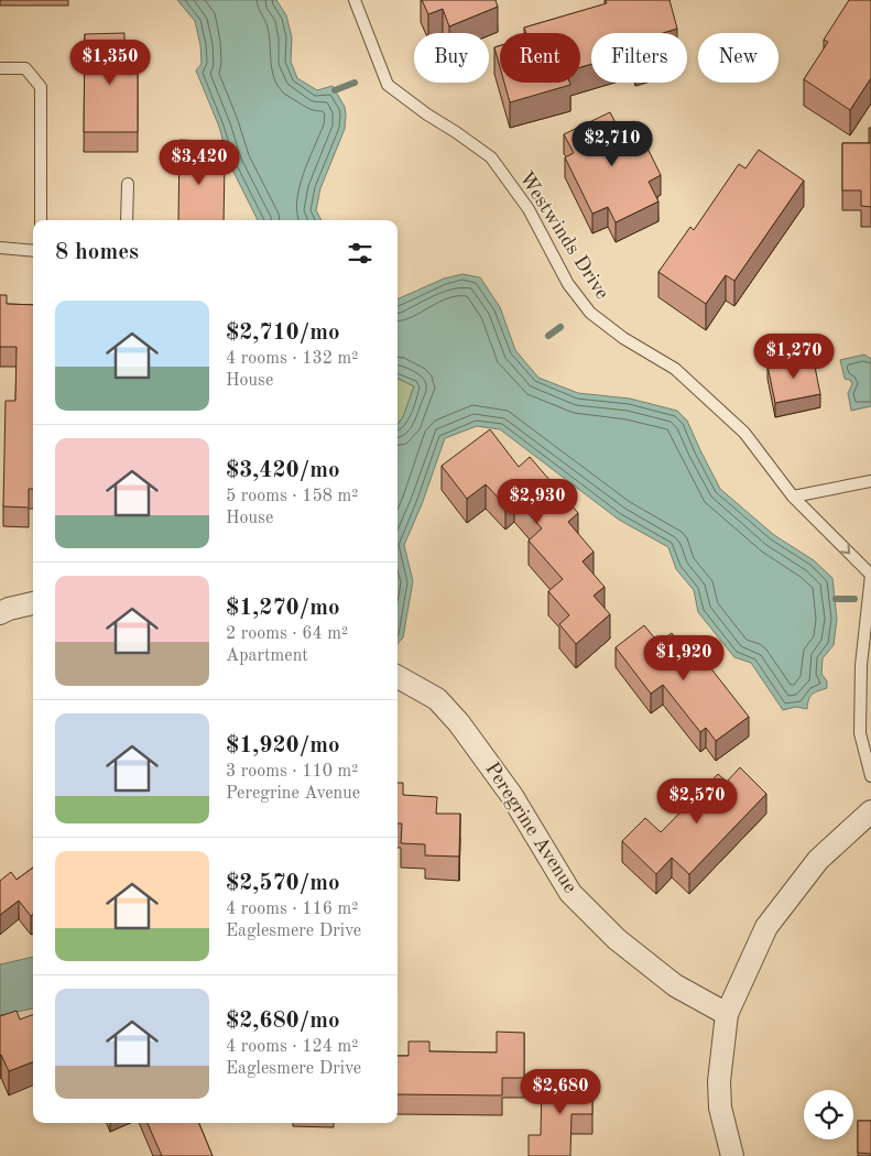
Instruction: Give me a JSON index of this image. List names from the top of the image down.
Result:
{
  "streets": {
    "street": ["Peregrine Avenue"],
    "lane": ["Westwinds Drive"]
  },
  "page": {
    "chip": [
      "Buy",
      "Rent",
      "Filters",
      "New"
    ],
    "price": [
      "$1,350",
      "$2,710",
      "$3,420",
      "$1,270",
      "$2,930",
      "$1,920",
      "$2,570",
      "$2,680"
    ],
    "heading": "8 homes",
    "list": [
      {
        "name": "$2,710/mo",
        "note": "4 rooms · 132 m² · House"
      },
      {
        "name": "$3,420/mo",
        "note": "5 rooms · 158 m² · House"
      },
      {
        "name": "$1,270/mo",
        "note": "2 rooms · 64 m² · Apartment"
      },
      {
        "name": "$1,920/mo",
        "note": "3 rooms · 110 m² · Peregrine Avenue"
      },
      {
        "name": "$2,570/mo",
        "note": "4 rooms · 116 m² · Eaglesmere Drive"
      },
      {
        "name": "$2,680/mo",
        "note": "4 rooms · 124 m² · Eaglesmere Drive"
      }
    ]
  }
}
